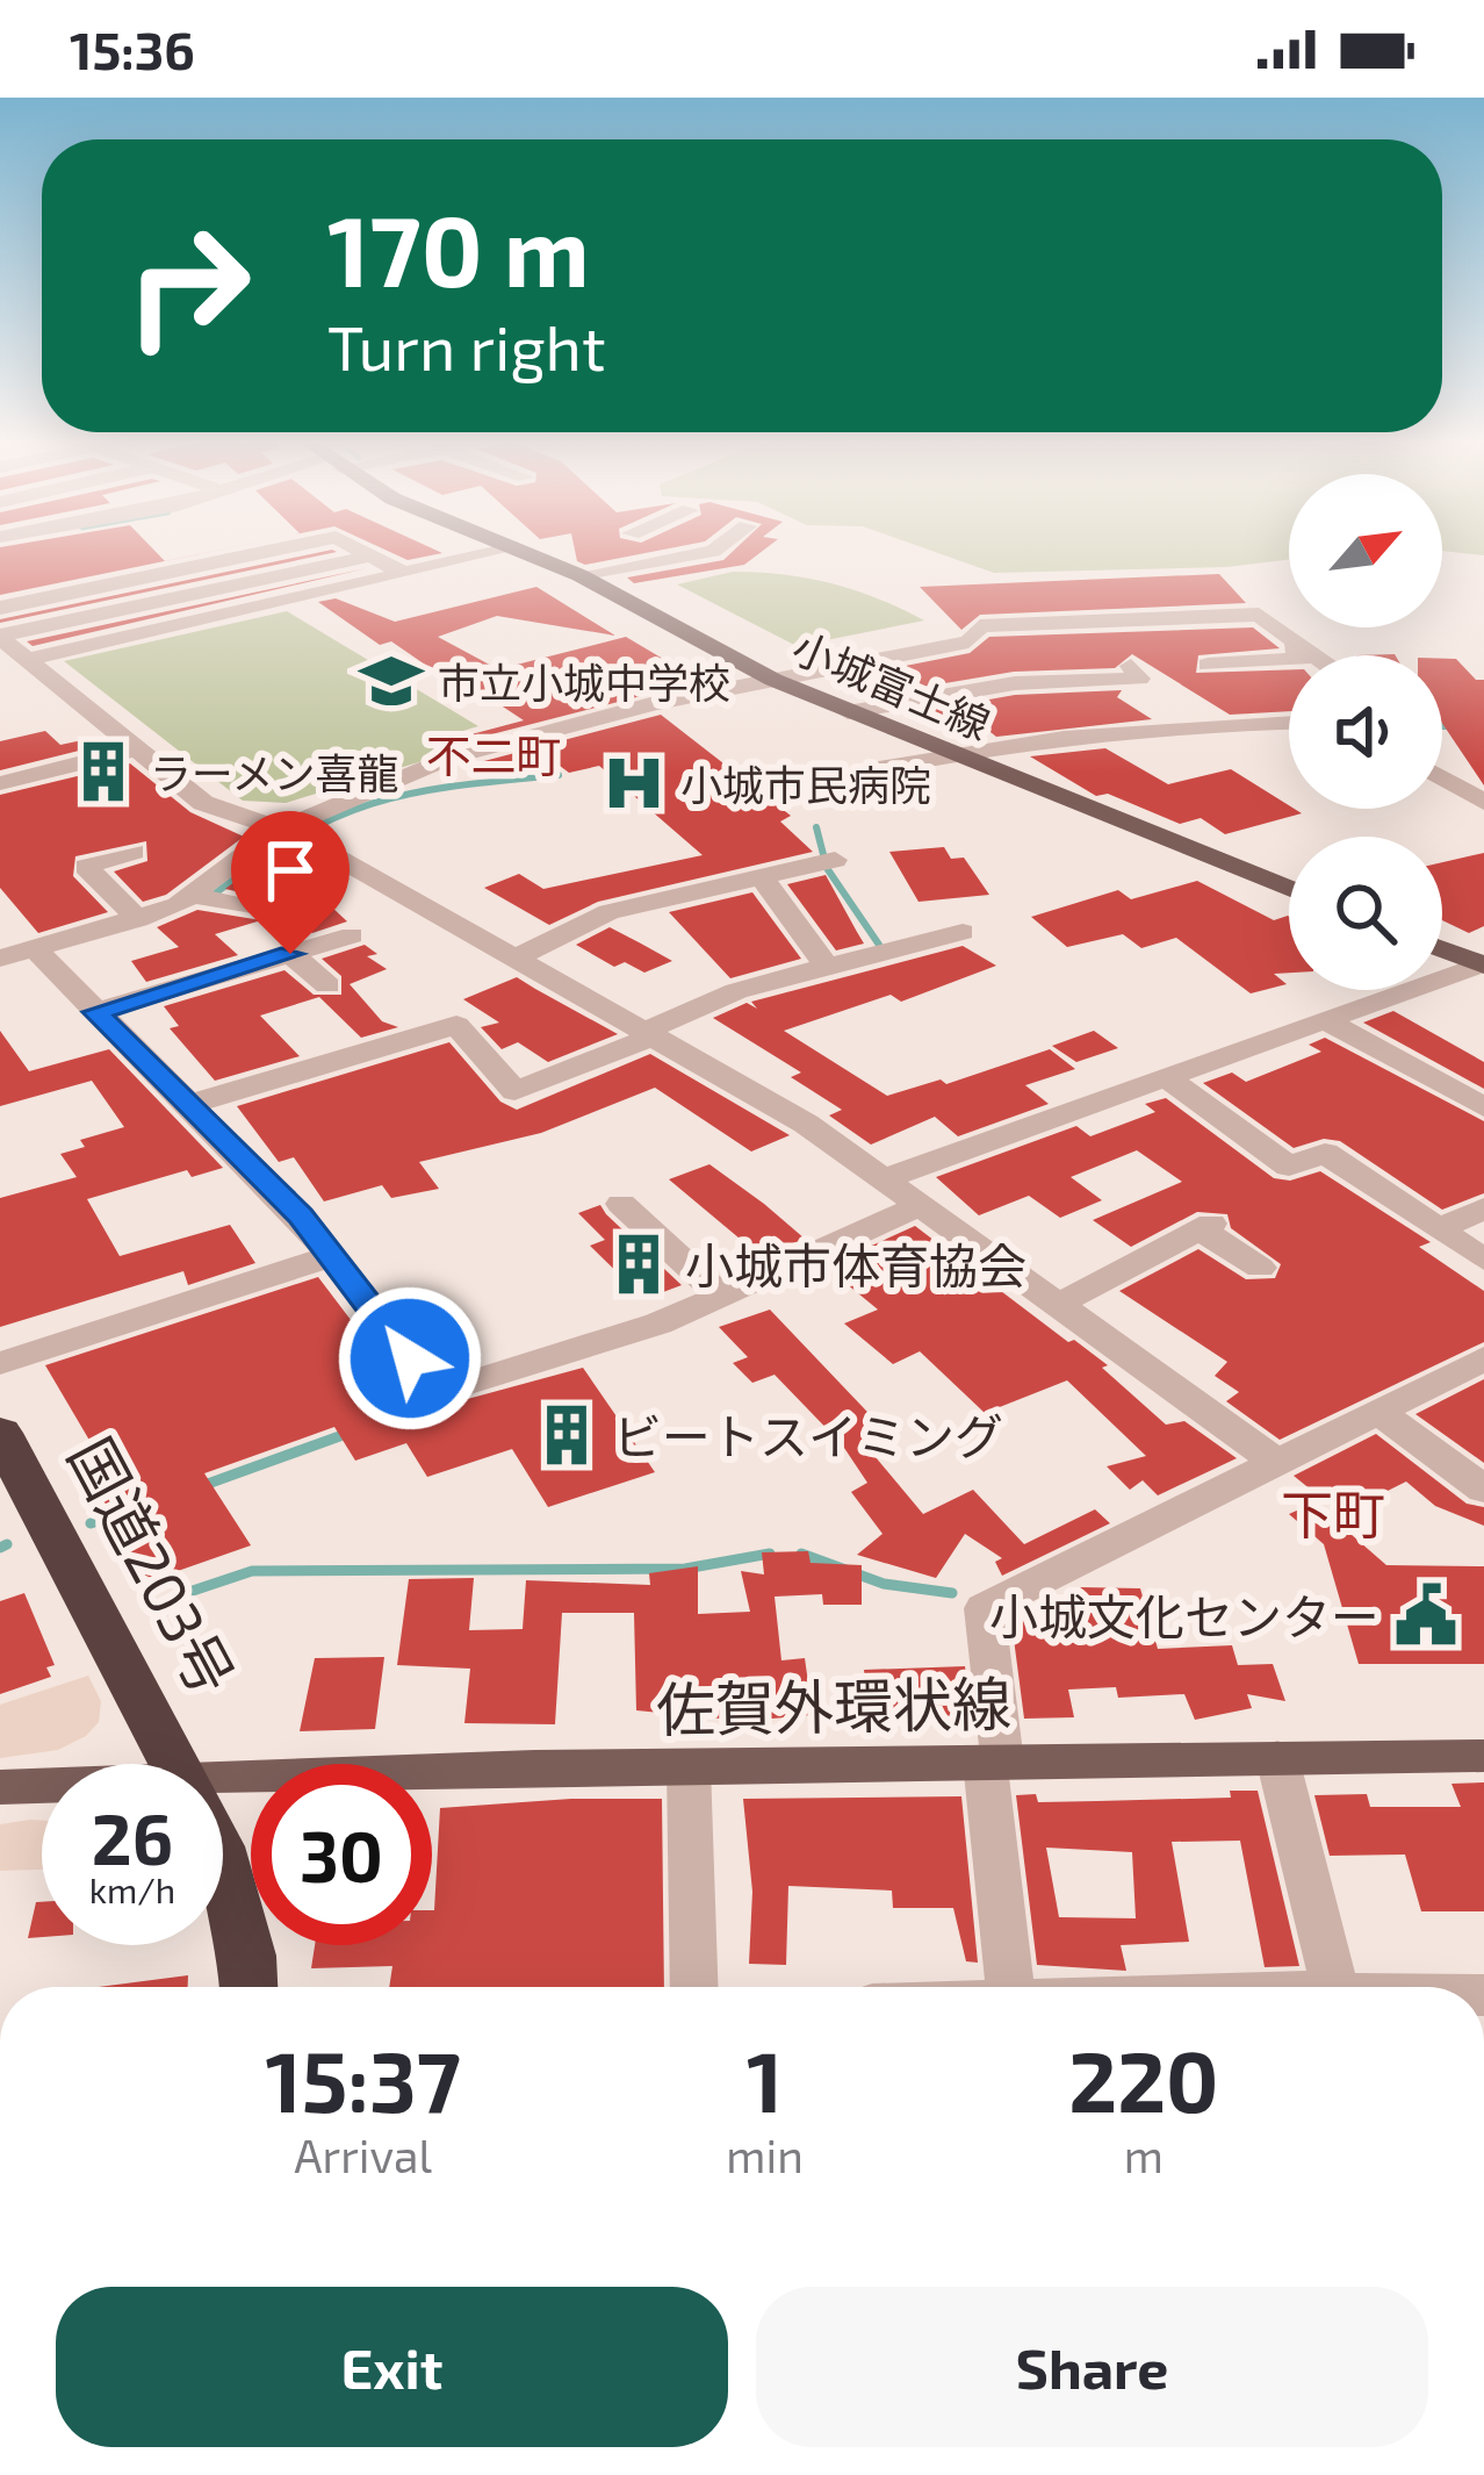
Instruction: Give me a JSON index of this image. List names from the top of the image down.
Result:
{
  "streets": {
    "highway": ["国道203号"],
    "main road": ["小城富士線", "佐賀外環状線"]
  },
  "districts": ["不二町", "下町"],
  "places": {
    "school or university": ["市立小城中学校"],
    "building": ["ラーメン喜龍", "小城市体育協会", "ビートスイミング"],
    "hospital": ["小城市民病院"],
    "public building": ["小城文化センター"]
  },
  "north": "top right",
  "page": {
    "status": "15:36",
    "turn": ["170 m", "Turn right"],
    "speed": "26 km/h",
    "limit": "30",
    "eta": [
      "15:37",
      "Arrival",
      "1",
      "min",
      "220",
      "m"
    ],
    "buttons": ["Exit", "Share"]
  }
}
